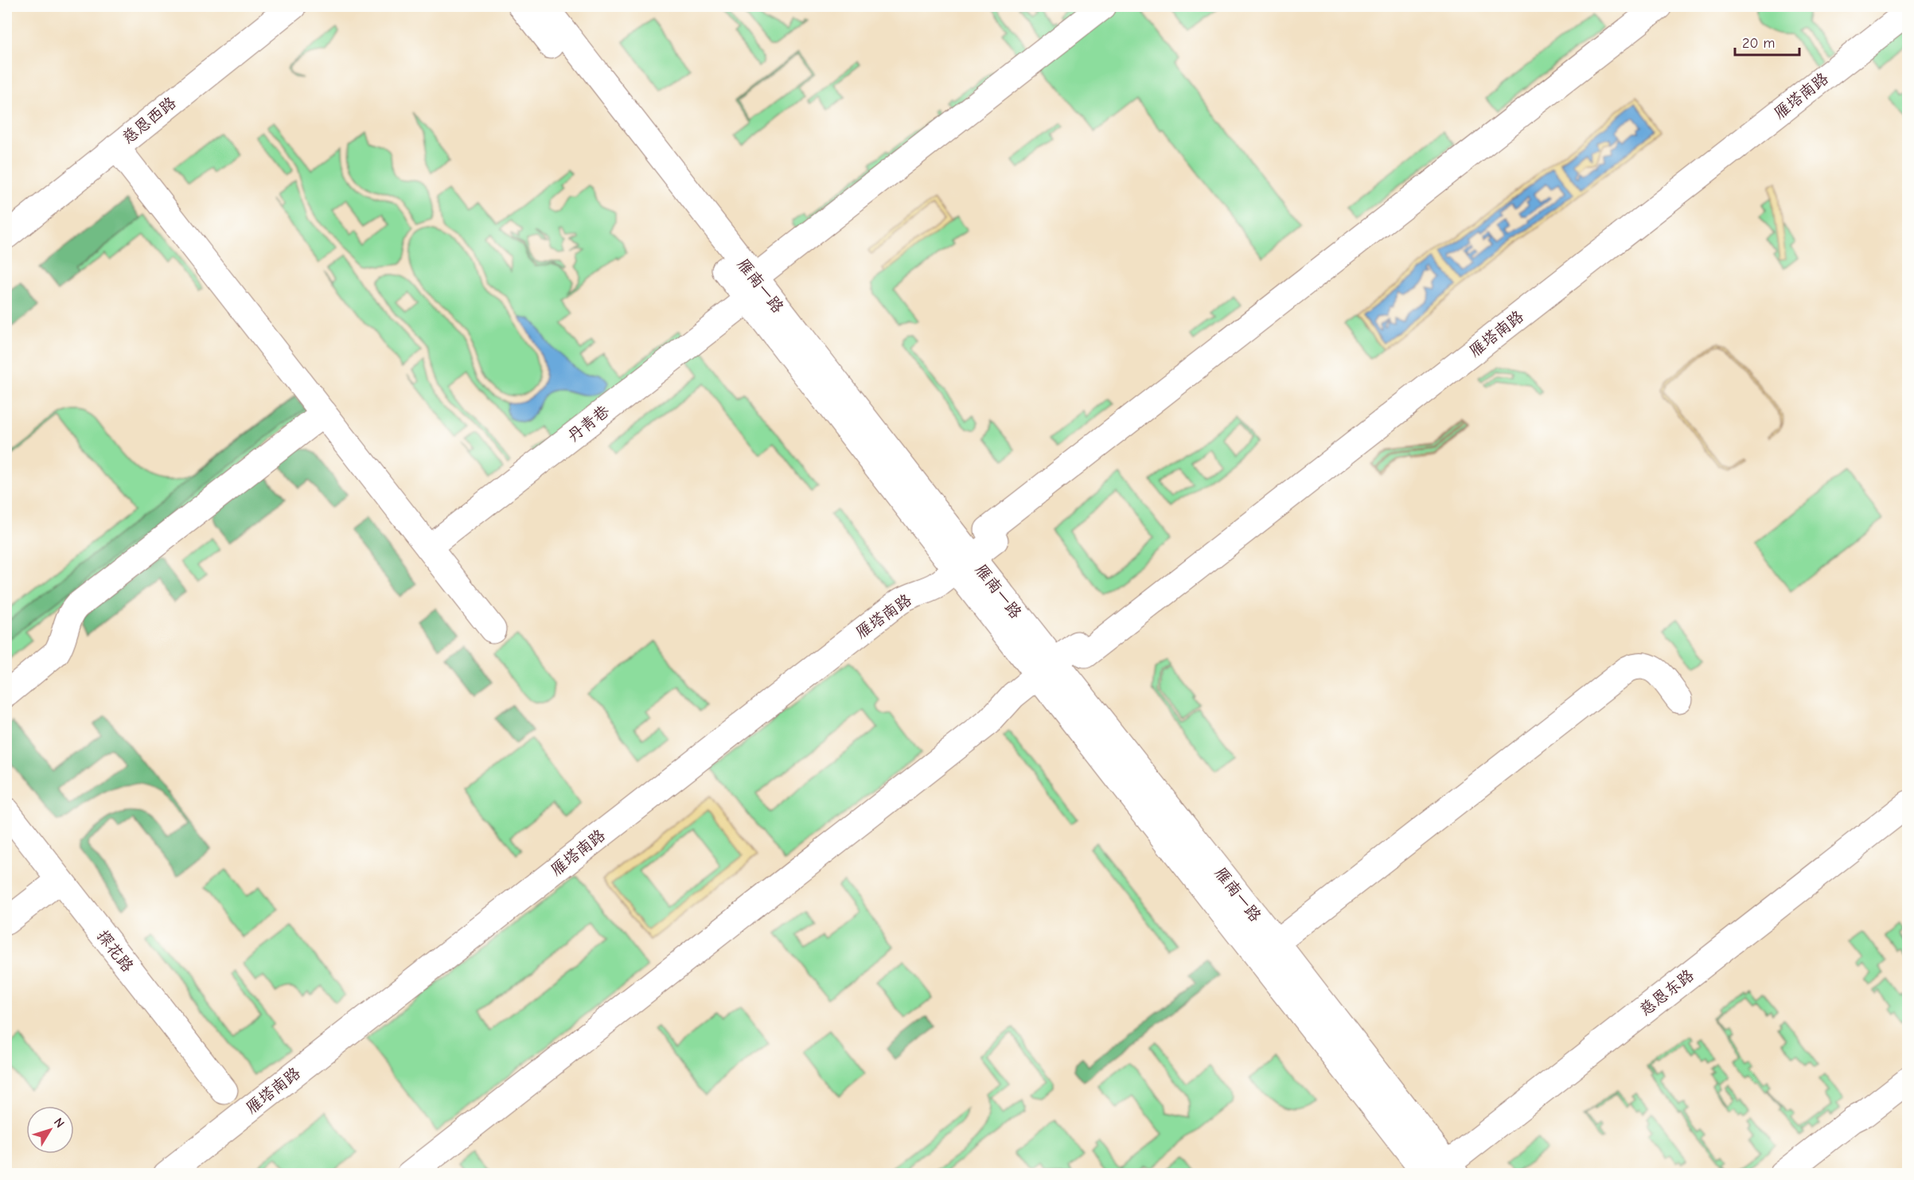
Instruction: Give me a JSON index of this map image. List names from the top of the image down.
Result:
{
  "streets": {
    "street": [
      "雁塔南路",
      "慈恩西路",
      "雁南一路",
      "丹青巷",
      "探花路",
      "慈恩东路"
    ]
  },
  "crossings": [
    ["雁塔南路", "雁南一路"],
    ["雁南一路", "丹青巷"],
    ["雁南一路", "慈恩东路"]
  ],
  "scale_bar": "20 m",
  "north": "top right"
}
